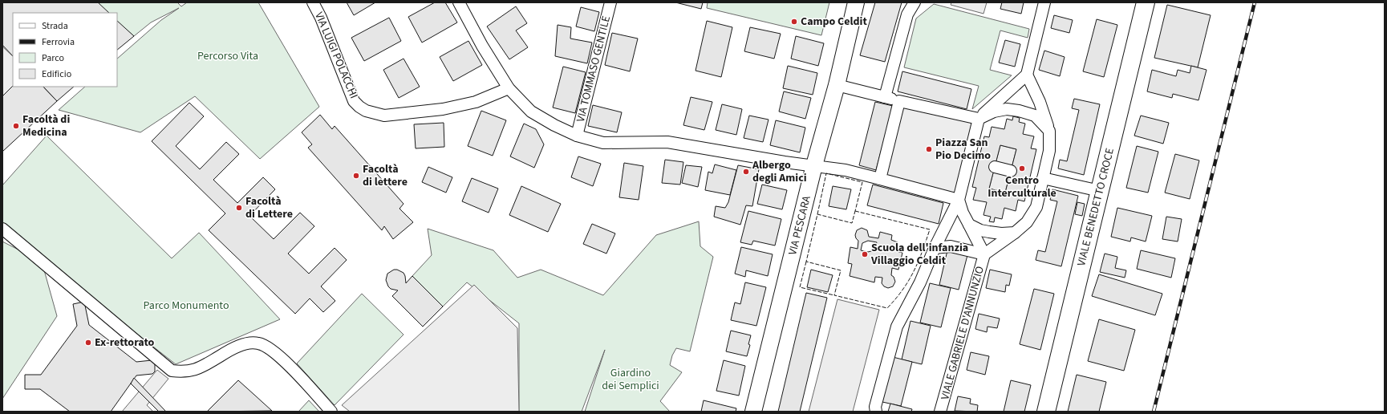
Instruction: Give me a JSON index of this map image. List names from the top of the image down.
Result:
{
  "streets": {
    "main road": ["VIALE BENEDETTO CROCE"],
    "street": [
      "VIA LUIGI POLACCHI",
      "VIA TOMMASO GENTILE",
      "VIA PESCARA",
      "VIALE GABRIELE D'ANNUNZIO"
    ]
  },
  "parks": ["Percorso Vita", "Parco Monumento", "Giardino dei Semplici"],
  "places": [
    "Campo Celdit",
    "Facoltà di Medicina",
    "Piazza San Pio Decimo",
    "Centro Interculturale",
    "Albergo degli Amici",
    "Facoltà di lettere",
    "Facoltà di Lettere",
    "Scuola dell'infanzia Villaggio Celdit",
    "Ex-rettorato"
  ],
  "legend": [
    "Strada",
    "Ferrovia",
    "Parco",
    "Edificio"
  ]
}
